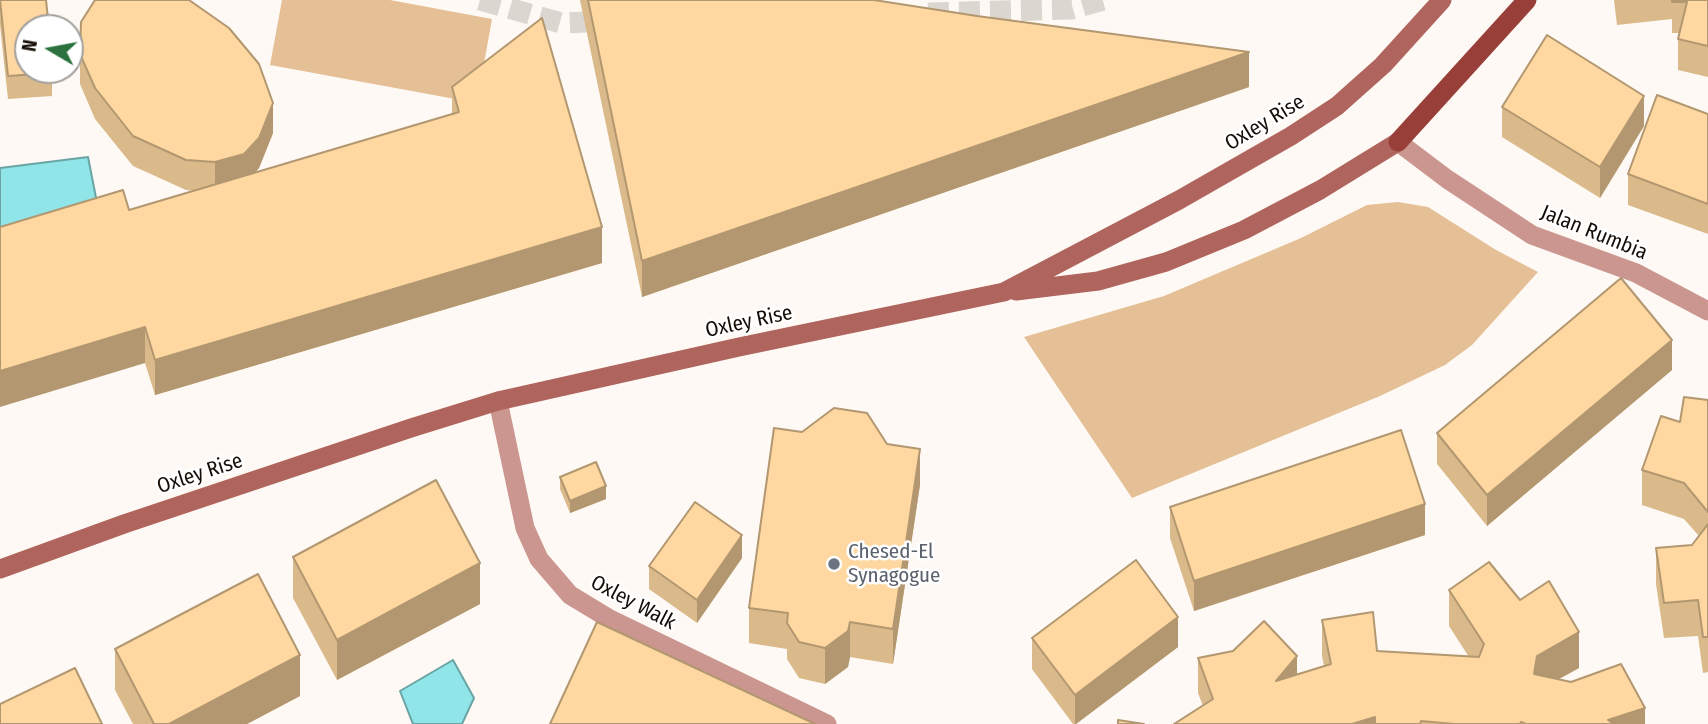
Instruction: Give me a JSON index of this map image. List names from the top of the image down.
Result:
{
  "streets": {
    "main road": ["Oxley Rise"],
    "street": ["Jalan Rumbia", "Oxley Walk"]
  },
  "crossings": [
    ["Oxley Rise", "Oxley Walk"]
  ],
  "places": ["Chesed-El Synagogue"],
  "north": "left"
}
